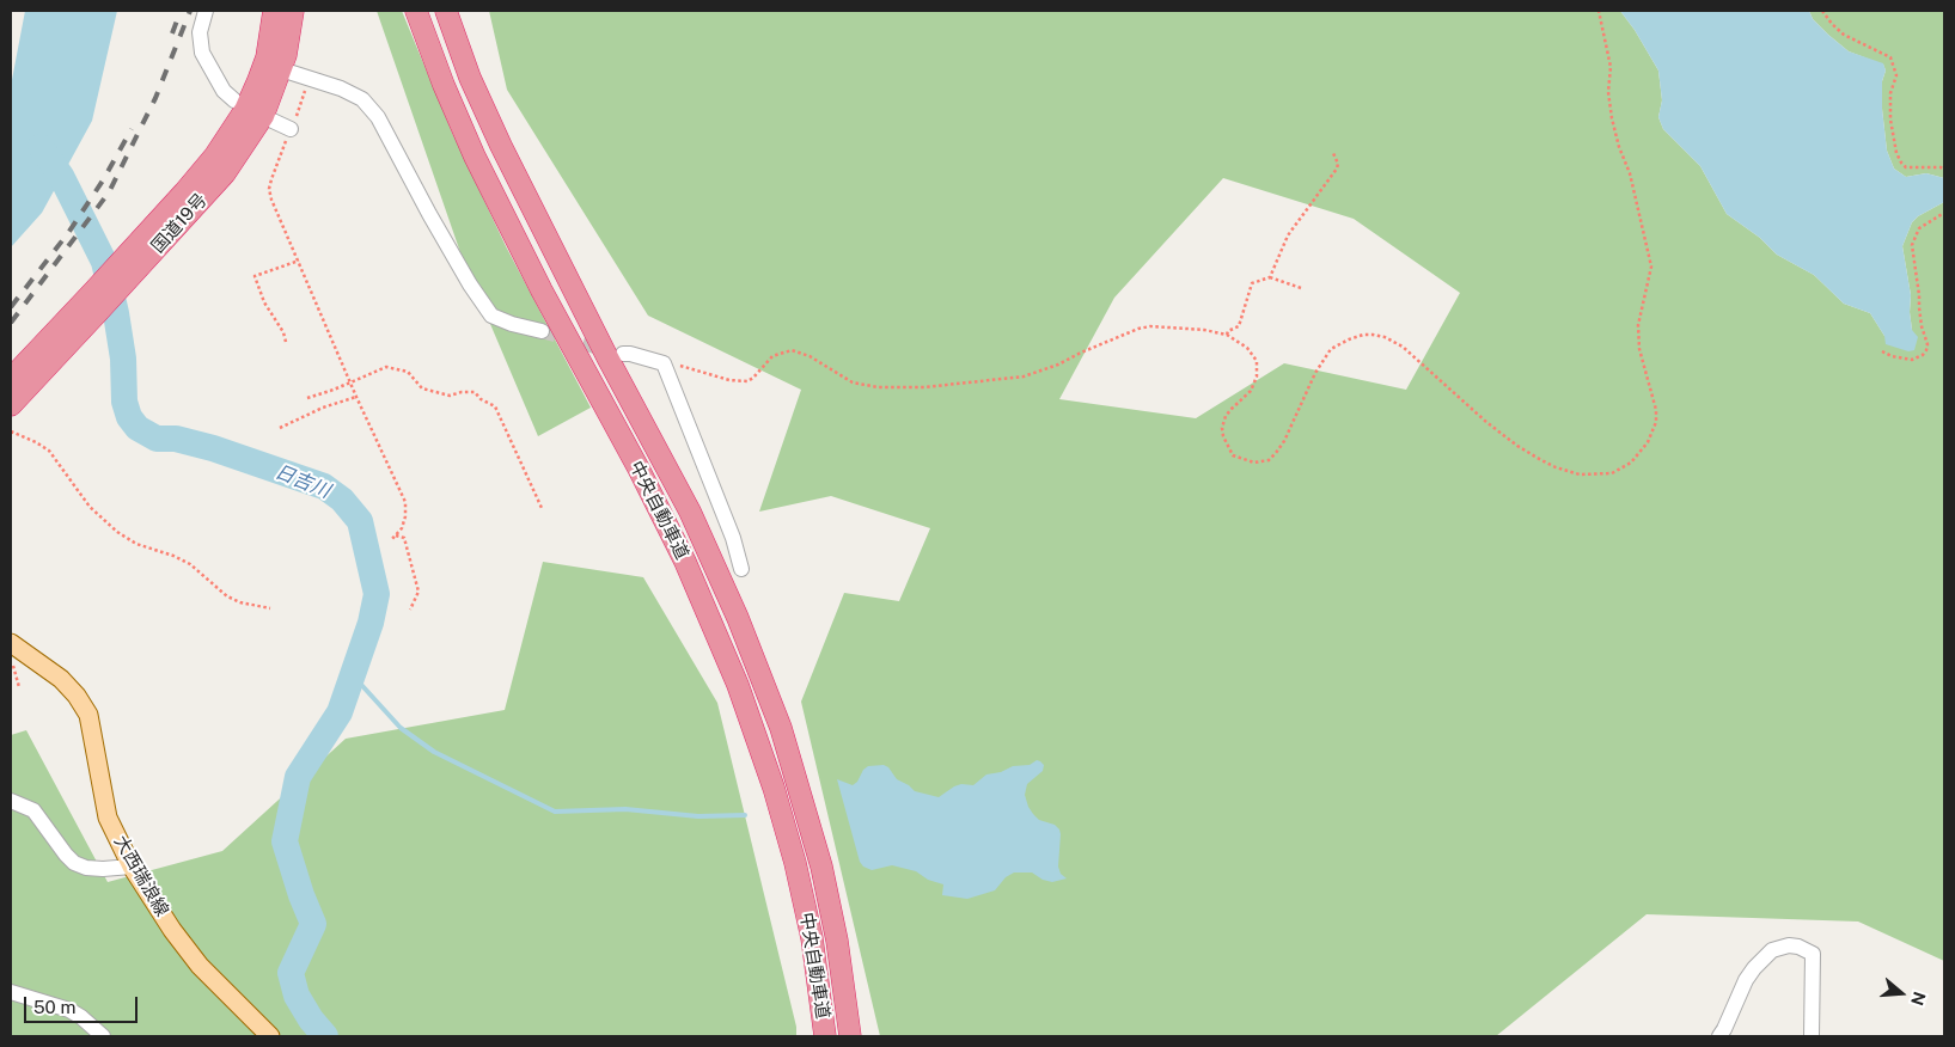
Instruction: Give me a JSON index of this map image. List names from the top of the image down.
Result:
{
  "streets": {
    "highway": ["国道19号", "中央自動車道"],
    "main road": ["大西瑞浪線"]
  },
  "water": ["日吉川"],
  "scale_bar": "50 m",
  "north": "right"
}
